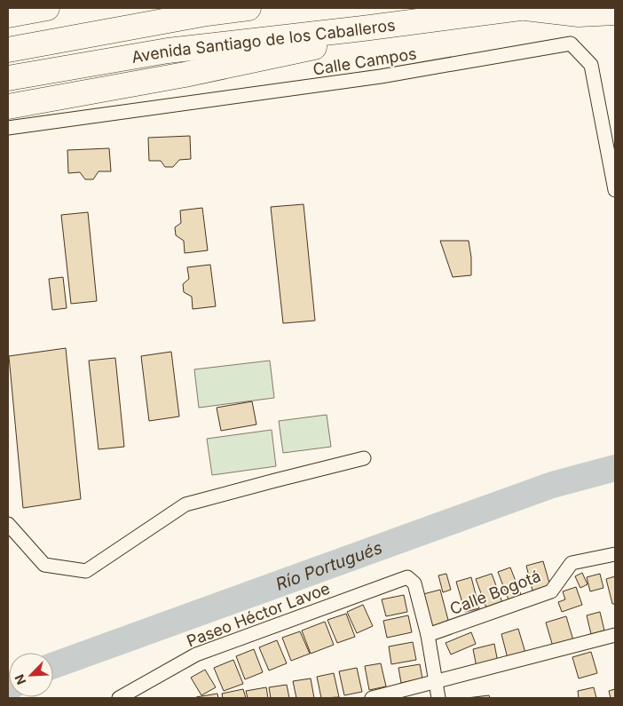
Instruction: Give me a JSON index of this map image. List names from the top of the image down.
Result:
{
  "streets": {
    "highway": ["Avenida Santiago de los Caballeros"],
    "street": ["Calle Campos", "Calle Bogotá", "Paseo Héctor Lavoe"]
  },
  "crossings": [
    ["Calle Bogotá", "Paseo Héctor Lavoe"]
  ],
  "water": ["Río Portugués"],
  "north": "bottom left"
}
